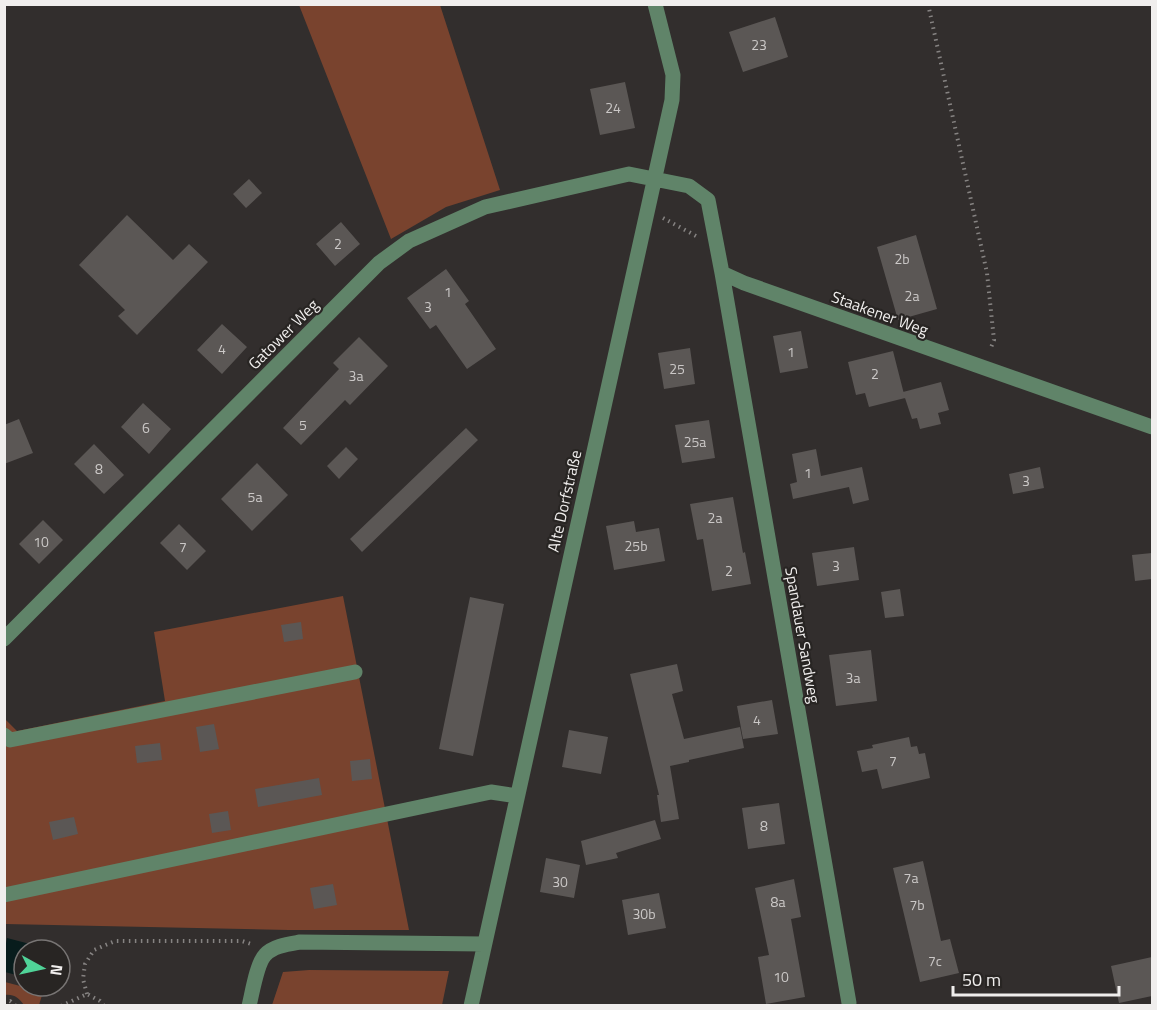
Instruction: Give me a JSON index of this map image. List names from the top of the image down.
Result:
{
  "streets": {
    "street": [
      "Staakener Weg",
      "Gatower Weg",
      "Alte Dorfstraße",
      "Spandauer Sandweg"
    ]
  },
  "crossings": [
    ["Staakener Weg", "Spandauer Sandweg"],
    ["Gatower Weg", "Alte Dorfstraße"]
  ],
  "house_numbers": [
    "23",
    "24",
    "2",
    "2b",
    "1",
    "2a",
    "3",
    "4",
    "1",
    "25",
    "2",
    "3a",
    "5",
    "6",
    "25a",
    "8",
    "1",
    "3",
    "5a",
    "2a",
    "10",
    "25b",
    "7",
    "3",
    "2",
    "3a",
    "4",
    "7",
    "8",
    "7a",
    "30",
    "8a",
    "7b",
    "30b",
    "7c",
    "10"
  ],
  "scale_bar": "50 m",
  "north": "right"
}
